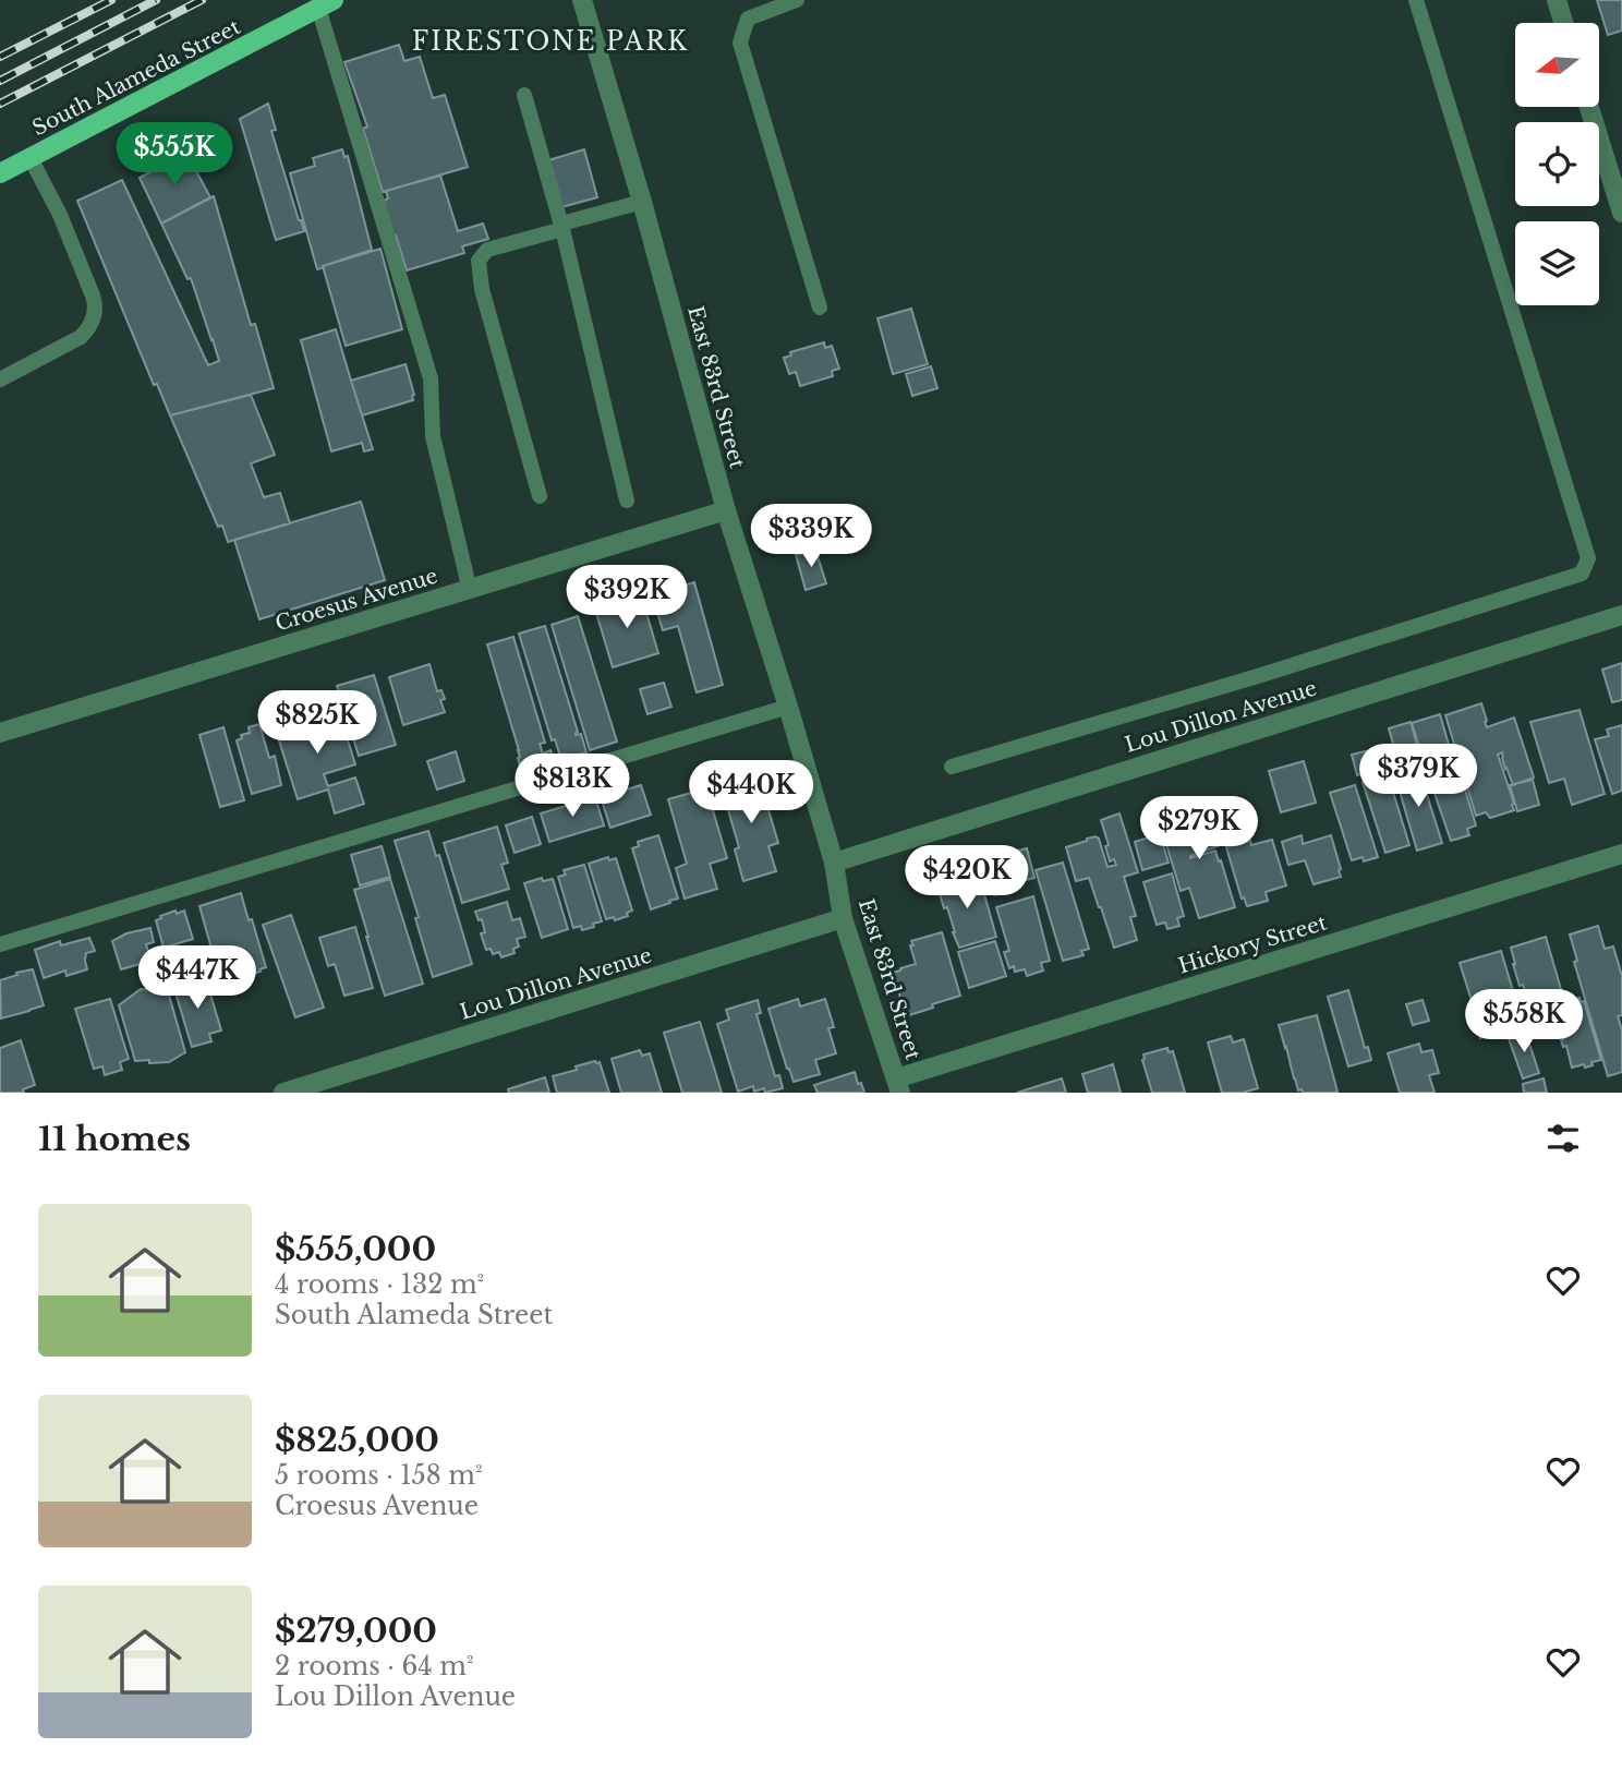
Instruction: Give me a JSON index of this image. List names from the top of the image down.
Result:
{
  "streets": {
    "main road": ["South Alameda Street"],
    "street": [
      "East 83rd Street",
      "Croesus Avenue",
      "Lou Dillon Avenue",
      "Hickory Street"
    ]
  },
  "crossings": [
    ["East 83rd Street", "Croesus Avenue"],
    ["East 83rd Street", "Lou Dillon Avenue"],
    ["East 83rd Street", "Hickory Street"]
  ],
  "districts": ["FIRESTONE PARK"],
  "north": "left",
  "page": {
    "price": [
      "$555K",
      "$339K",
      "$392K",
      "$825K",
      "$379K",
      "$813K",
      "$440K",
      "$279K",
      "$420K",
      "$447K",
      "$558K"
    ],
    "heading": "11 homes",
    "list": [
      {
        "name": "$555,000",
        "note": "4 rooms · 132 m² · South Alameda Street"
      },
      {
        "name": "$825,000",
        "note": "5 rooms · 158 m² · Croesus Avenue"
      },
      {
        "name": "$279,000",
        "note": "2 rooms · 64 m² · Lou Dillon Avenue"
      }
    ]
  }
}
